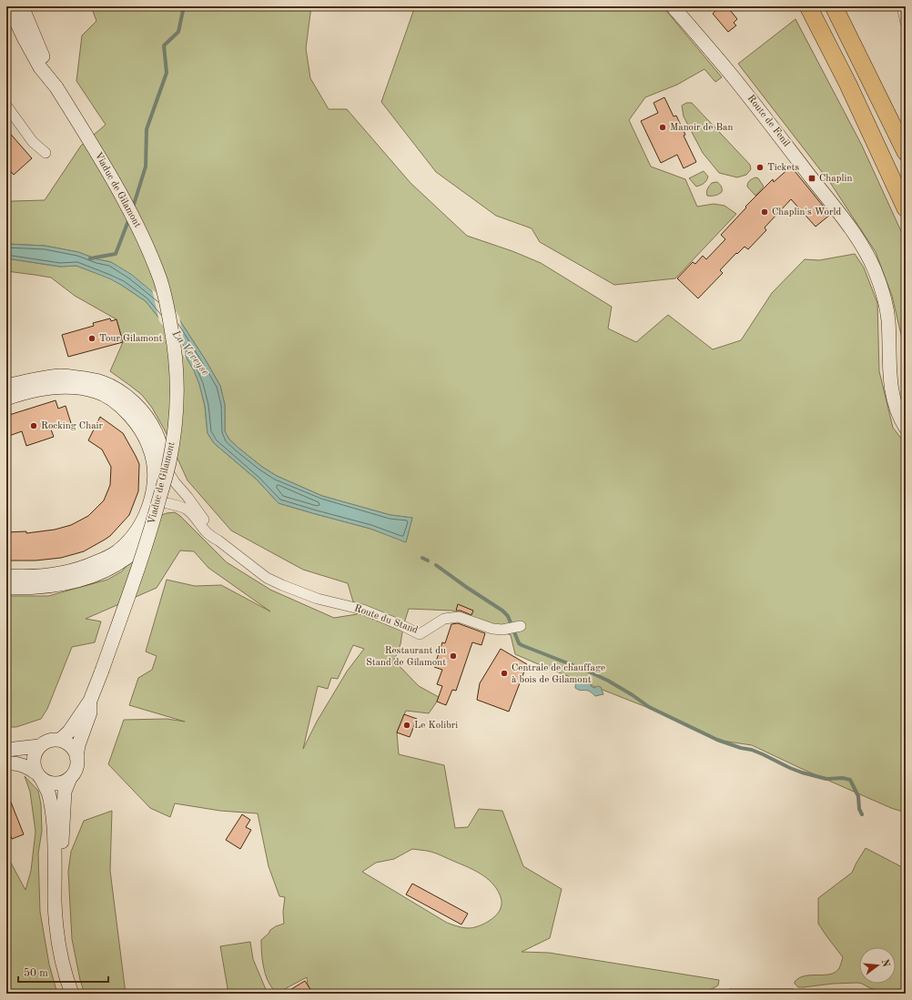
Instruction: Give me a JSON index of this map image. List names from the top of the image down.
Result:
{
  "streets": {
    "main road": ["Route de Fenil", "Viaduc de Gilamont"],
    "street": ["Route du Stand"]
  },
  "water": ["La Veveyse"],
  "places": {
    "other": [
      "Manoir de Ban",
      "Tickets",
      "Chaplin's World",
      "Tour Gilamont",
      "Rocking Chair",
      "Restaurant du Stand de Gilamont",
      "Centrale de chauffage à bois de Gilamont",
      "Le Kolibri"
    ],
    "transit": ["Chaplin"]
  },
  "scale_bar": "50 m",
  "north": "right"
}
